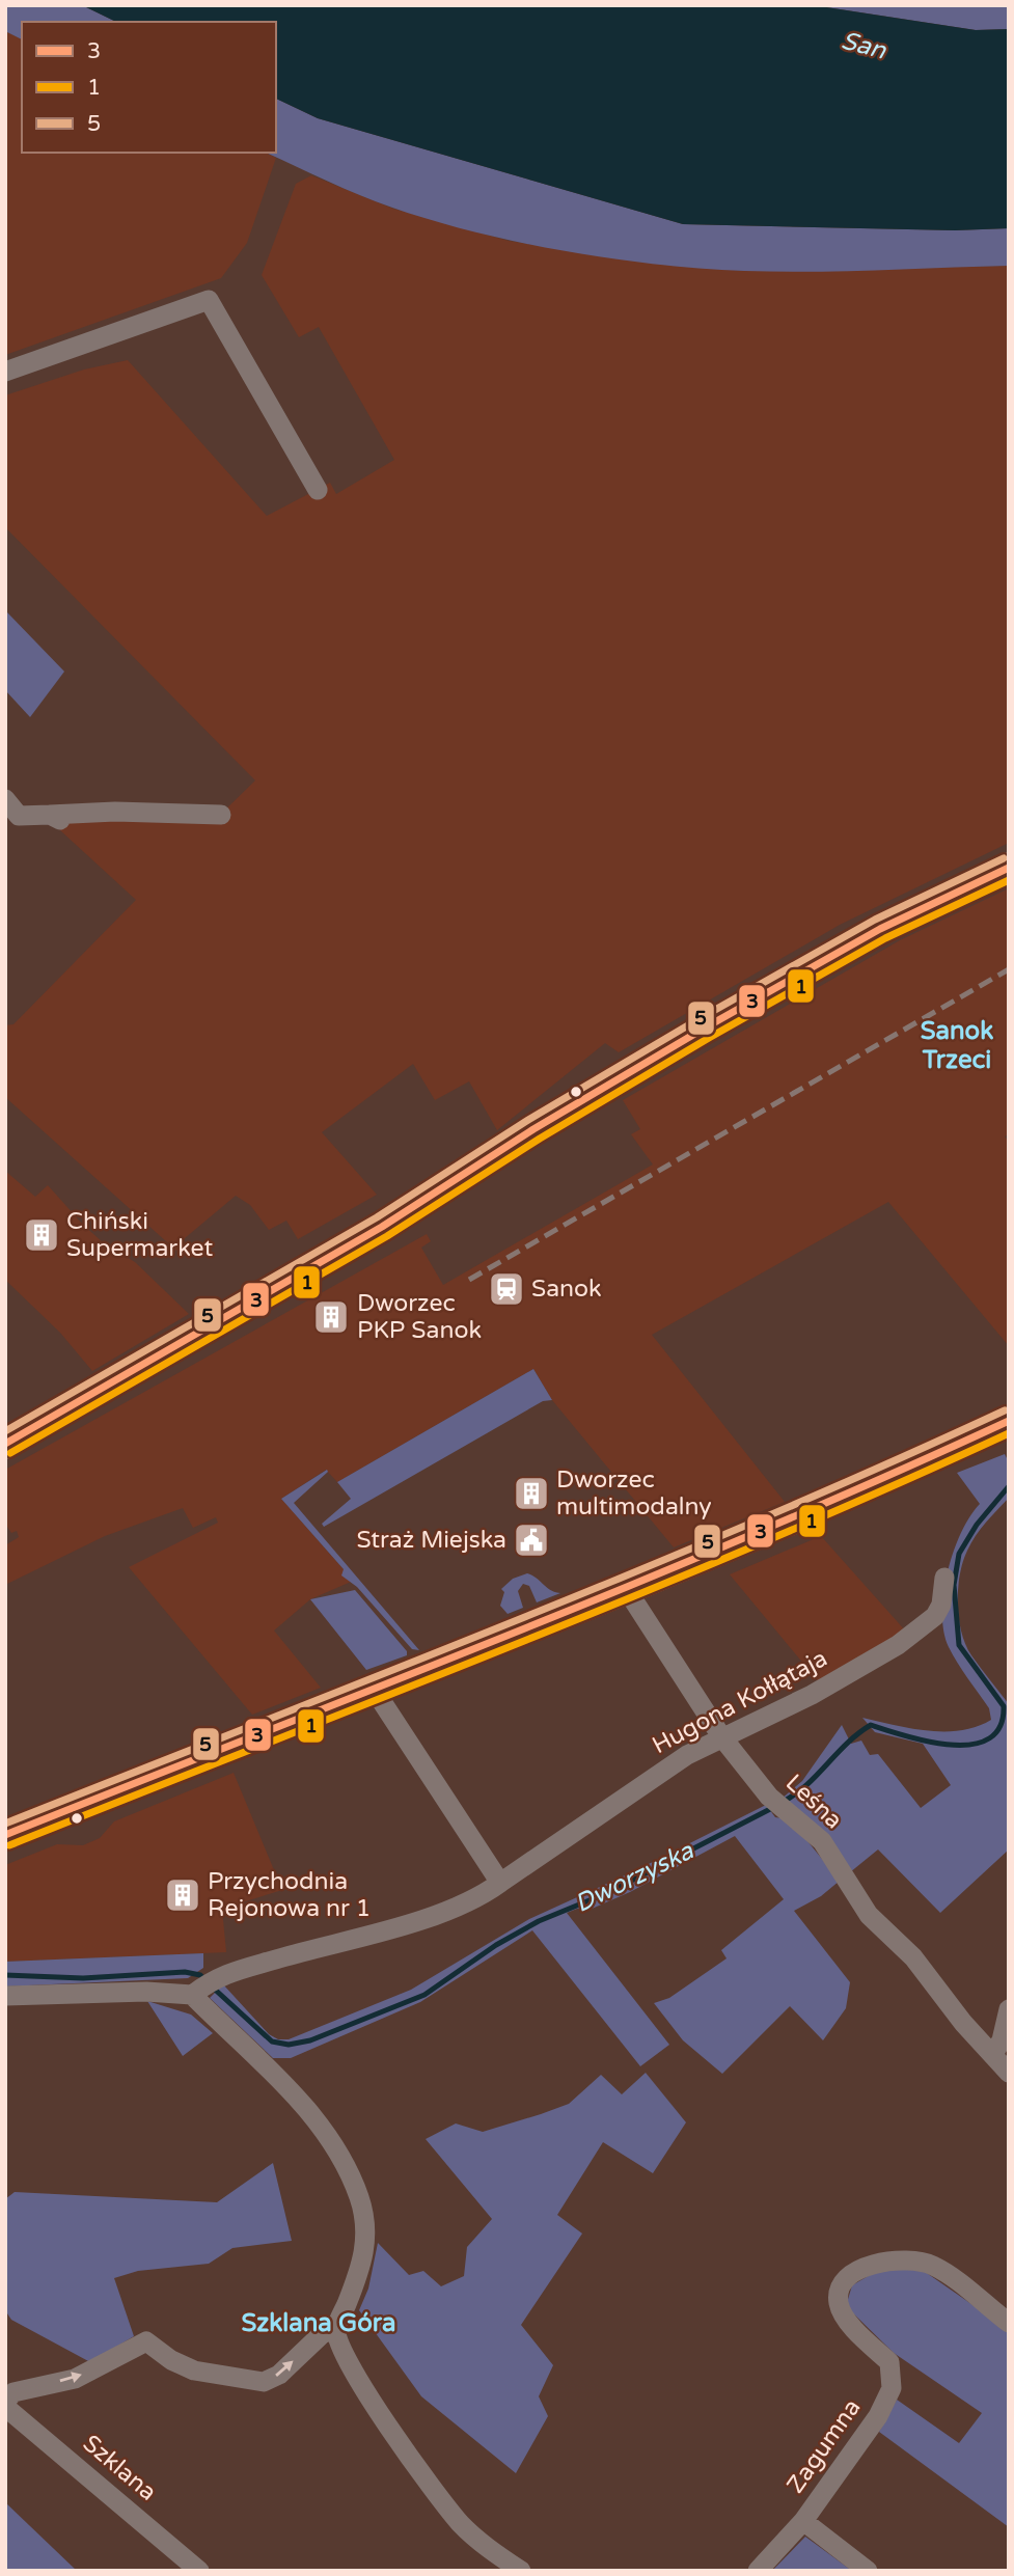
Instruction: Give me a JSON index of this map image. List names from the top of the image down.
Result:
{
  "streets": {
    "street": [
      "Hugona Kołłątaja",
      "Leśna",
      "Zagumna",
      "Szklana"
    ]
  },
  "crossings": [
    ["Hugona Kołłątaja", "Leśna"]
  ],
  "districts": ["Sanok Trzeci", "Szklana Góra"],
  "water": ["San", "Dworzyska"],
  "places": {
    "building": [
      "Chiński Supermarket",
      "Dworzec PKP Sanok",
      "Dworzec multimodalny",
      "Przychodnia Rejonowa nr 1"
    ],
    "station": ["Sanok"],
    "public building": ["Straż Miejska"]
  },
  "lines": ["transit line 5", "transit line 3", "transit line 1"],
  "legend": ["3", "1", "5"]
}
